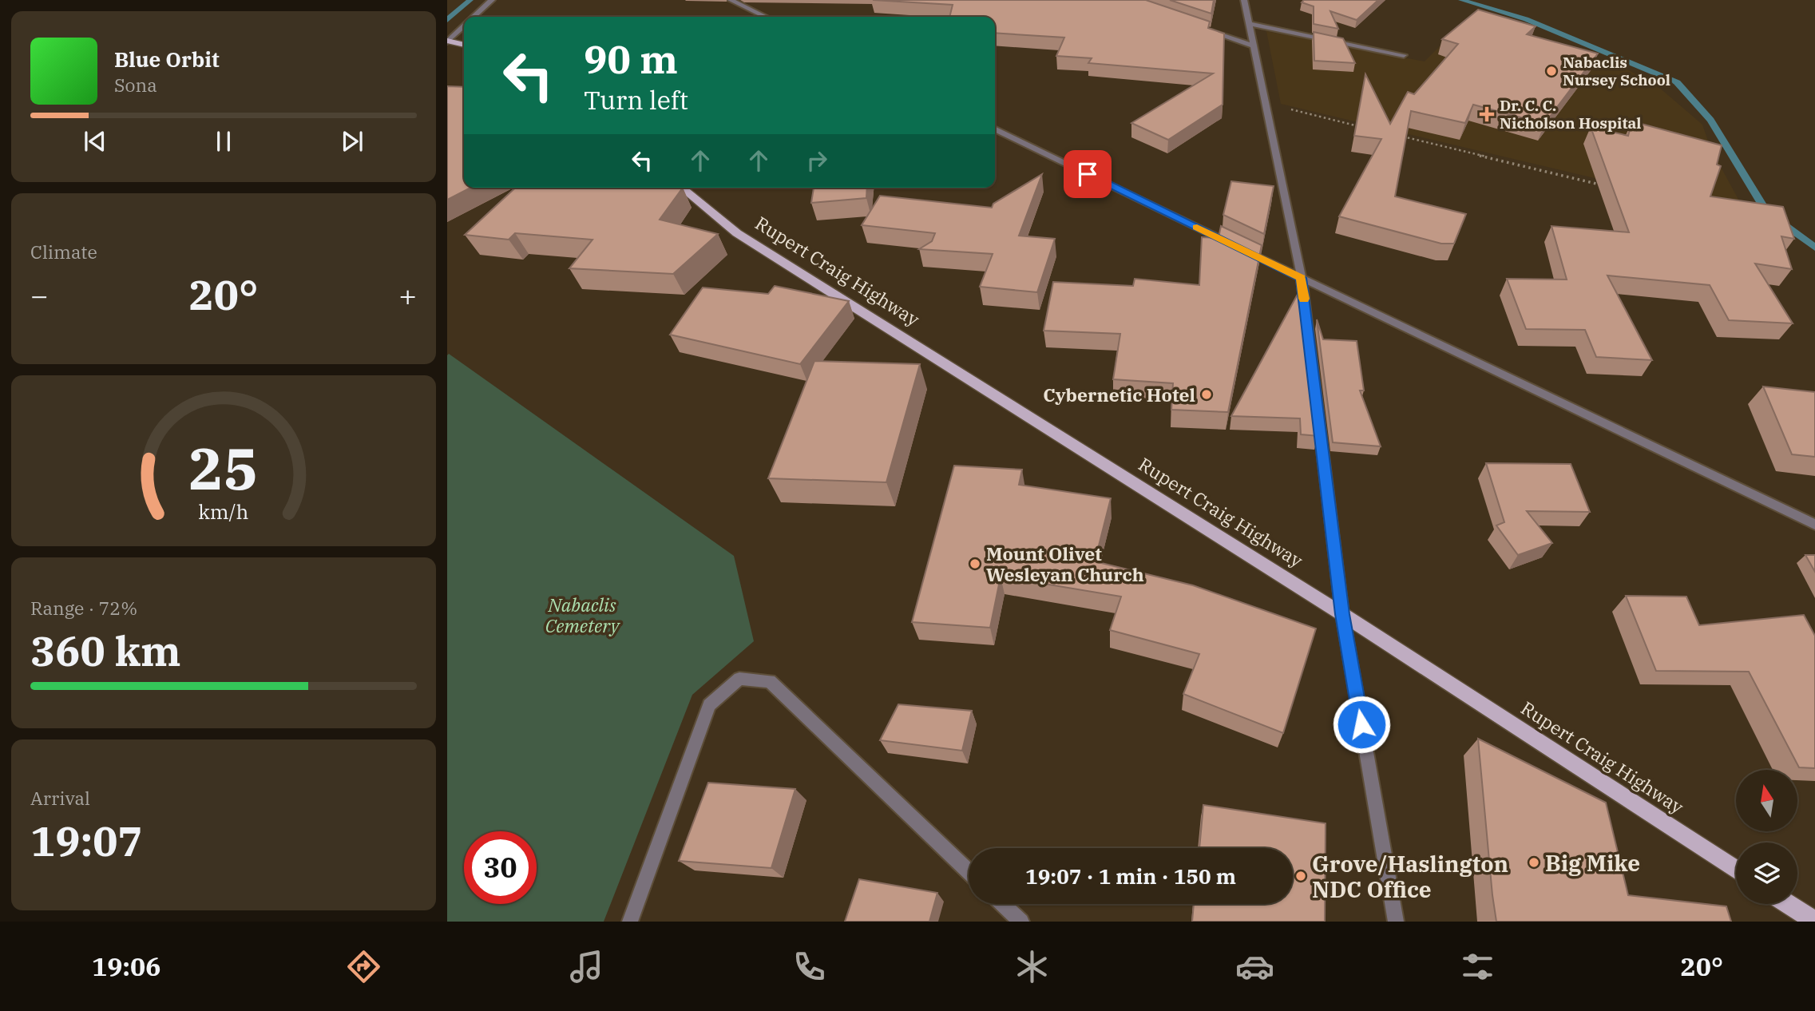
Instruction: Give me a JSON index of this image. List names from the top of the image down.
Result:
{
  "streets": {
    "main road": ["Rupert Craig Highway"]
  },
  "parks": ["Nabaclis Cemetery"],
  "places": {
    "other": [
      "Nabaclis Nursey School",
      "Cybernetic Hotel",
      "Mount Olivet Wesleyan Church",
      "Big Mike",
      "Grove/Haslington NDC Office"
    ],
    "health": ["Dr. C. C. Nicholson Hospital"]
  },
  "north": "top",
  "page": {
    "turn": ["90 m", "Turn left"],
    "song": ["Blue Orbit", "Sona"],
    "tile": [
      "Climate",
      ["Range · 72%", "360 km"],
      ["Arrival", "19:07"]
    ],
    "heat": ["−", "20°", "+"],
    "limit": "30",
    "trip": "19:07 · 1 min · 150 m",
    "tabs": ["19:06", "20°"],
    "gauge": ["25", "km/h"]
  }
}
